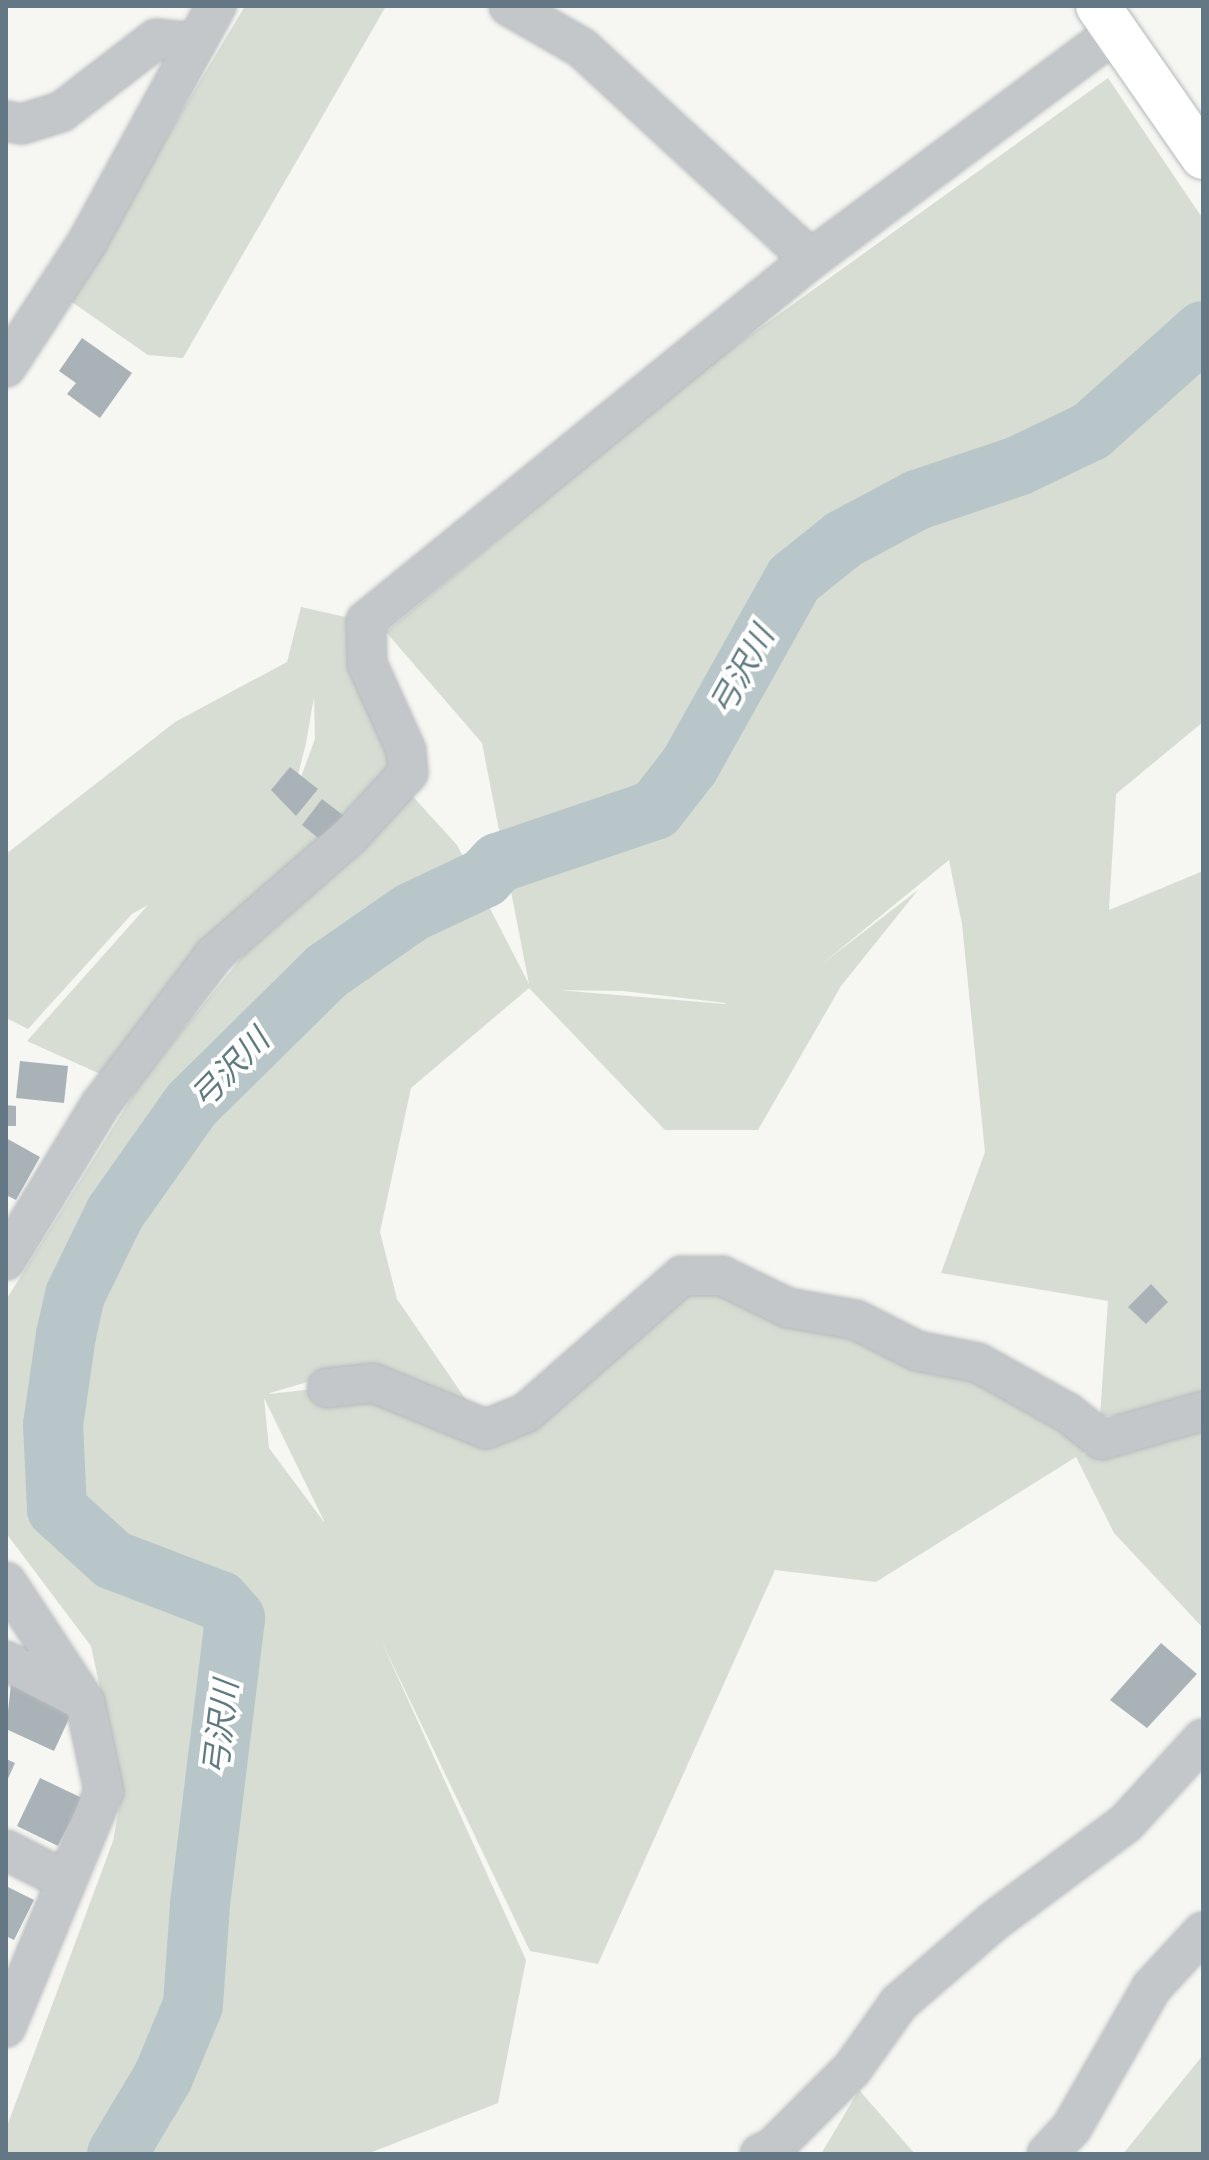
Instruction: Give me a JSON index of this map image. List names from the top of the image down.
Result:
{
  "water": ["弓沢川"]
}
